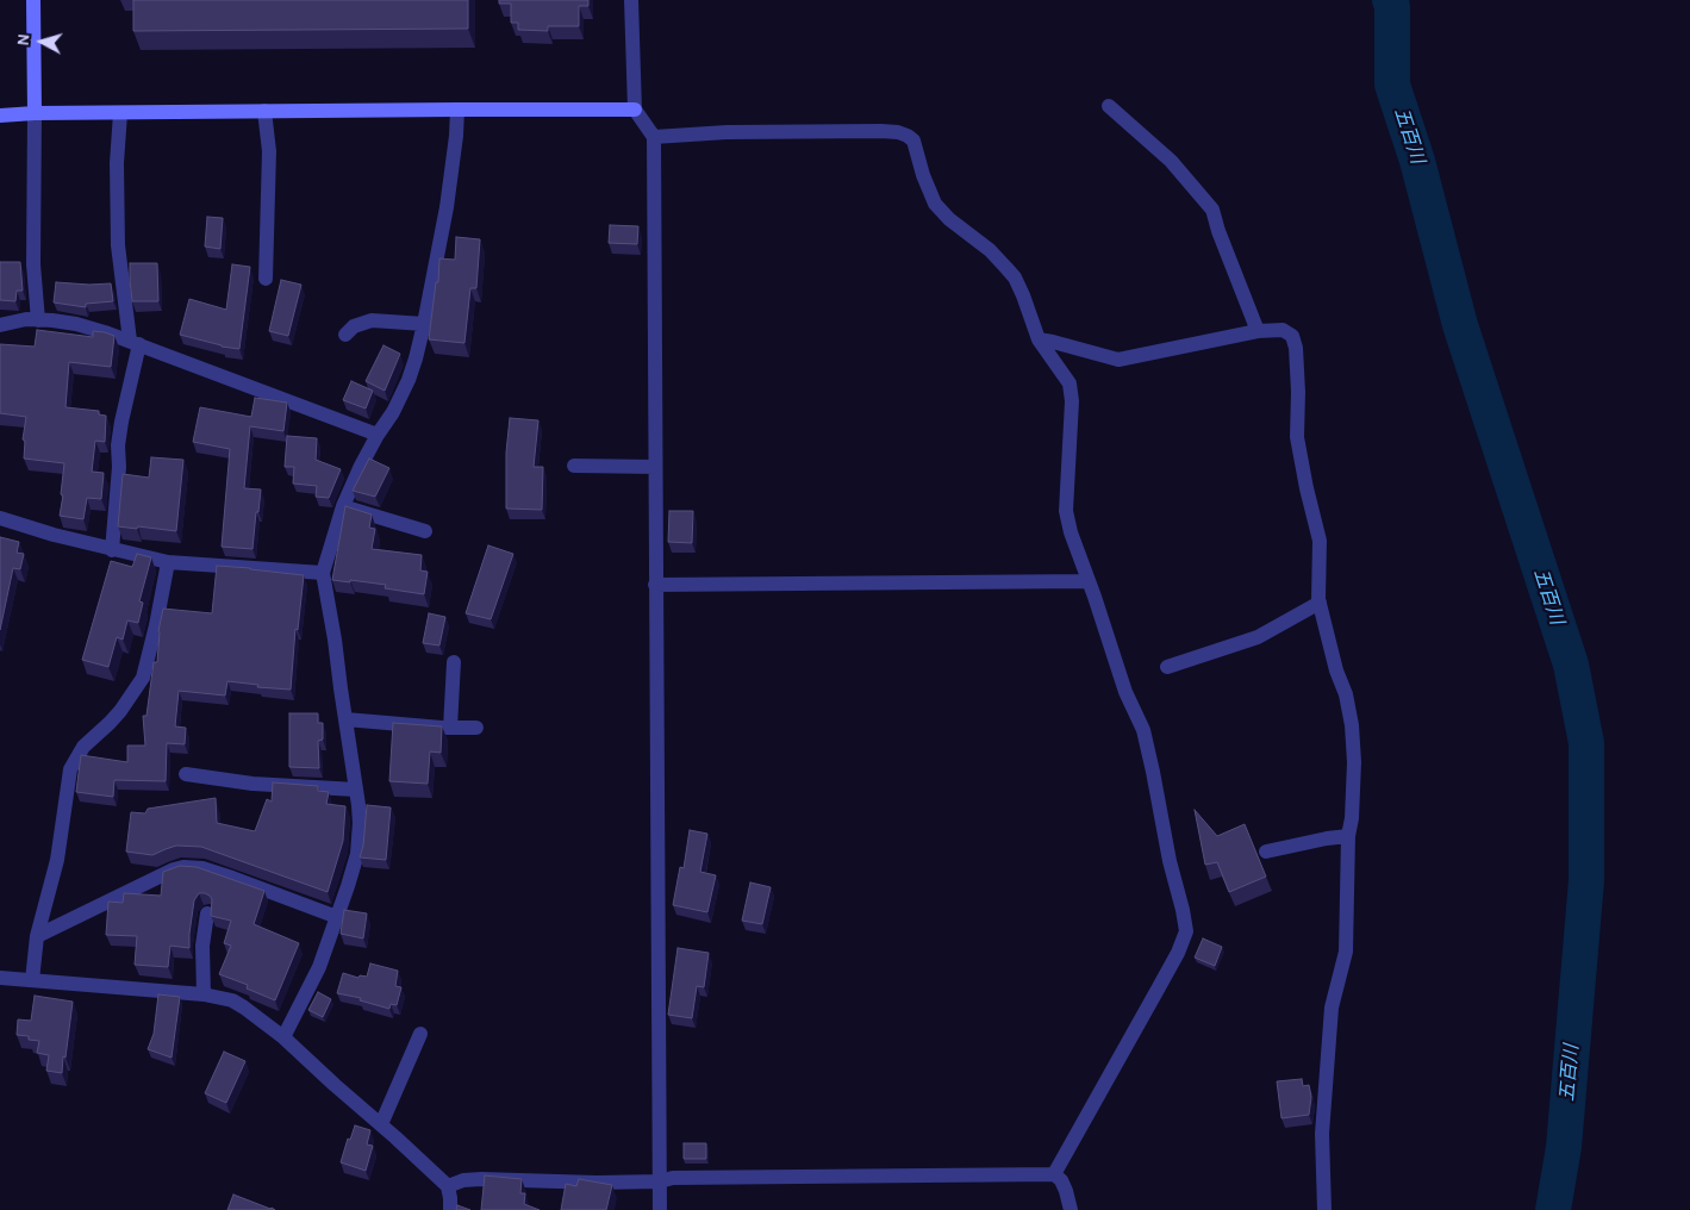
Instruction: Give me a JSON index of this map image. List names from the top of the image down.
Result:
{
  "water": ["五百川"],
  "north": "left"
}
